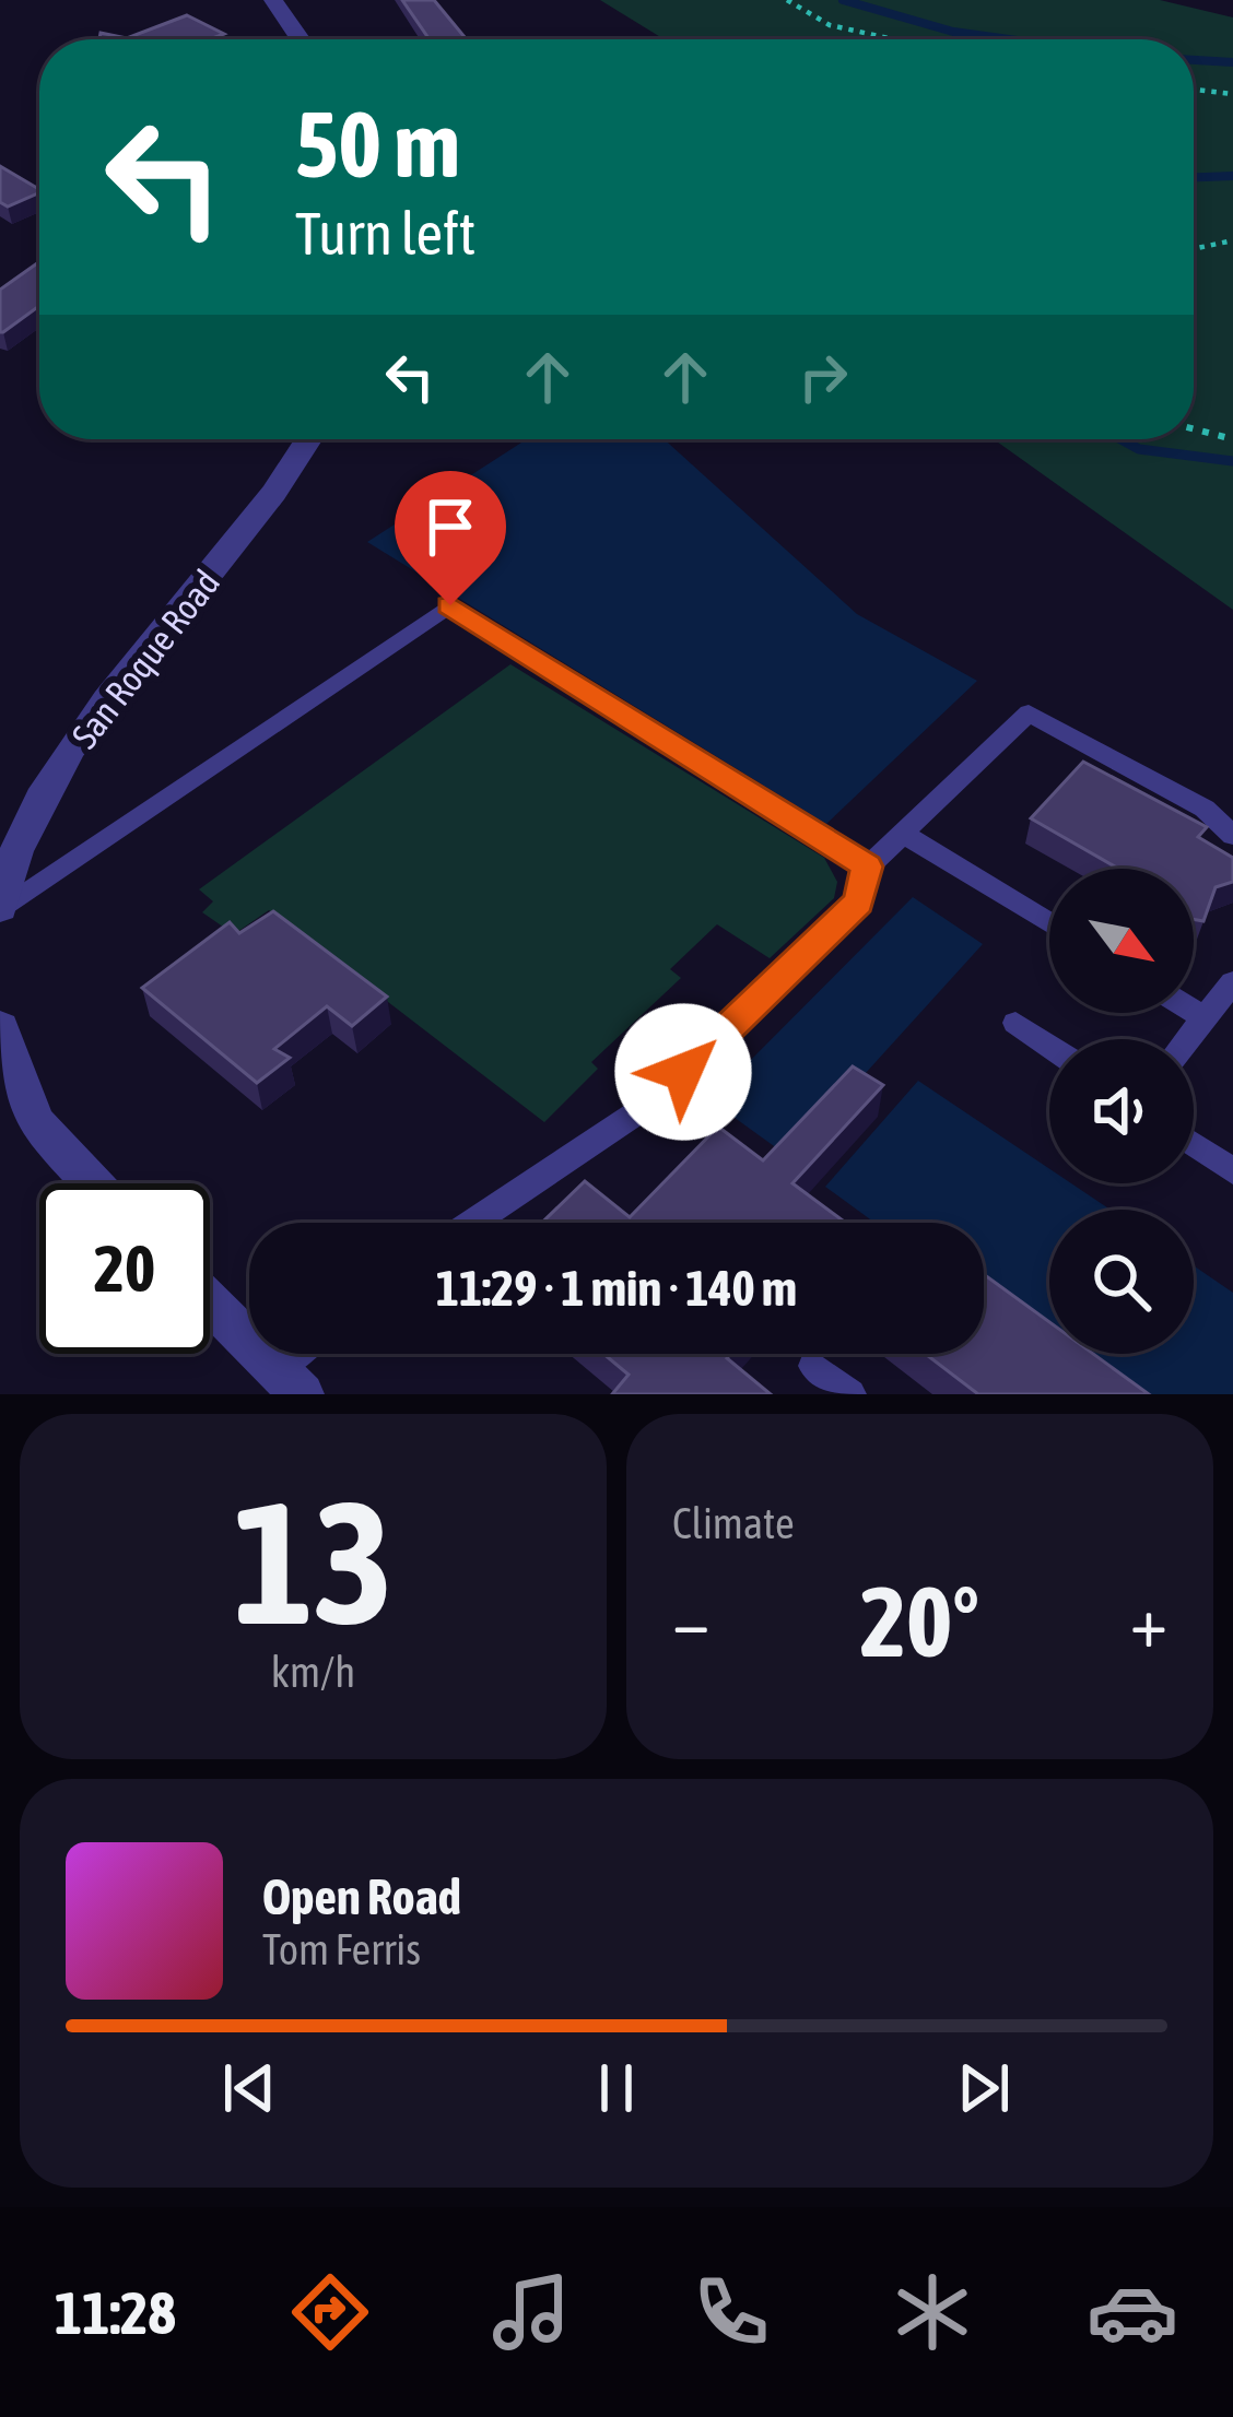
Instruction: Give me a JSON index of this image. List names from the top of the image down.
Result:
{
  "streets": {
    "street": ["San Roque Road"]
  },
  "north": "bottom right",
  "page": {
    "turn": ["50 m", "Turn left"],
    "limit": "20",
    "trip": "11:29 · 1 min · 140 m",
    "tile": [
      ["13", "km/h"],
      "Climate"
    ],
    "heat": ["−", "20°", "+"],
    "song": ["Open Road", "Tom Ferris"],
    "tabs": "11:28"
  }
}
